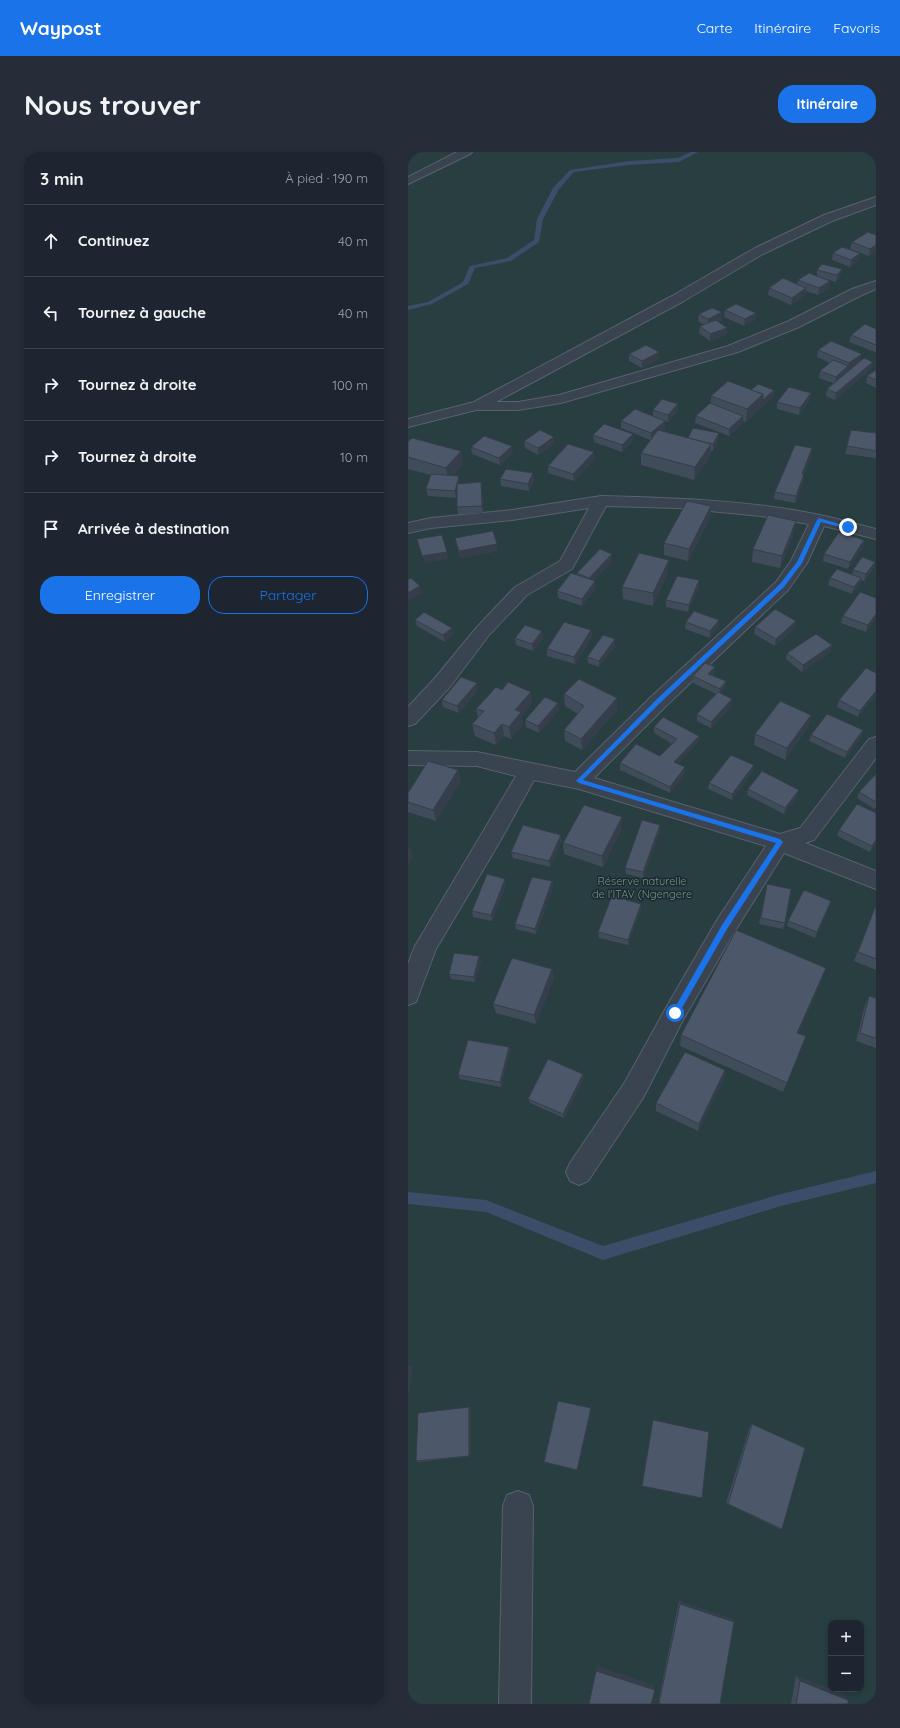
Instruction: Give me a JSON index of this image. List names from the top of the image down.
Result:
{
  "parks": ["Réserve naturelle de l'ITAV (Ngengere"],
  "page": {
    "header": "Waypost",
    "nav": ["Carte", "Itinéraire", "Favoris"],
    "buttons": [
      "Itinéraire",
      ["Enregistrer", "Partager"]
    ],
    "title": "Nous trouver",
    "heading": ["3 min", "À pied · 190 m"],
    "list": [
      ["Continuez", "40 m"],
      ["Tournez à gauche", "40 m"],
      ["Tournez à droite", "100 m"],
      ["Tournez à droite", "10 m"],
      "Arrivée à destination"
    ],
    "map_buttons": ["+", "−"]
  }
}
